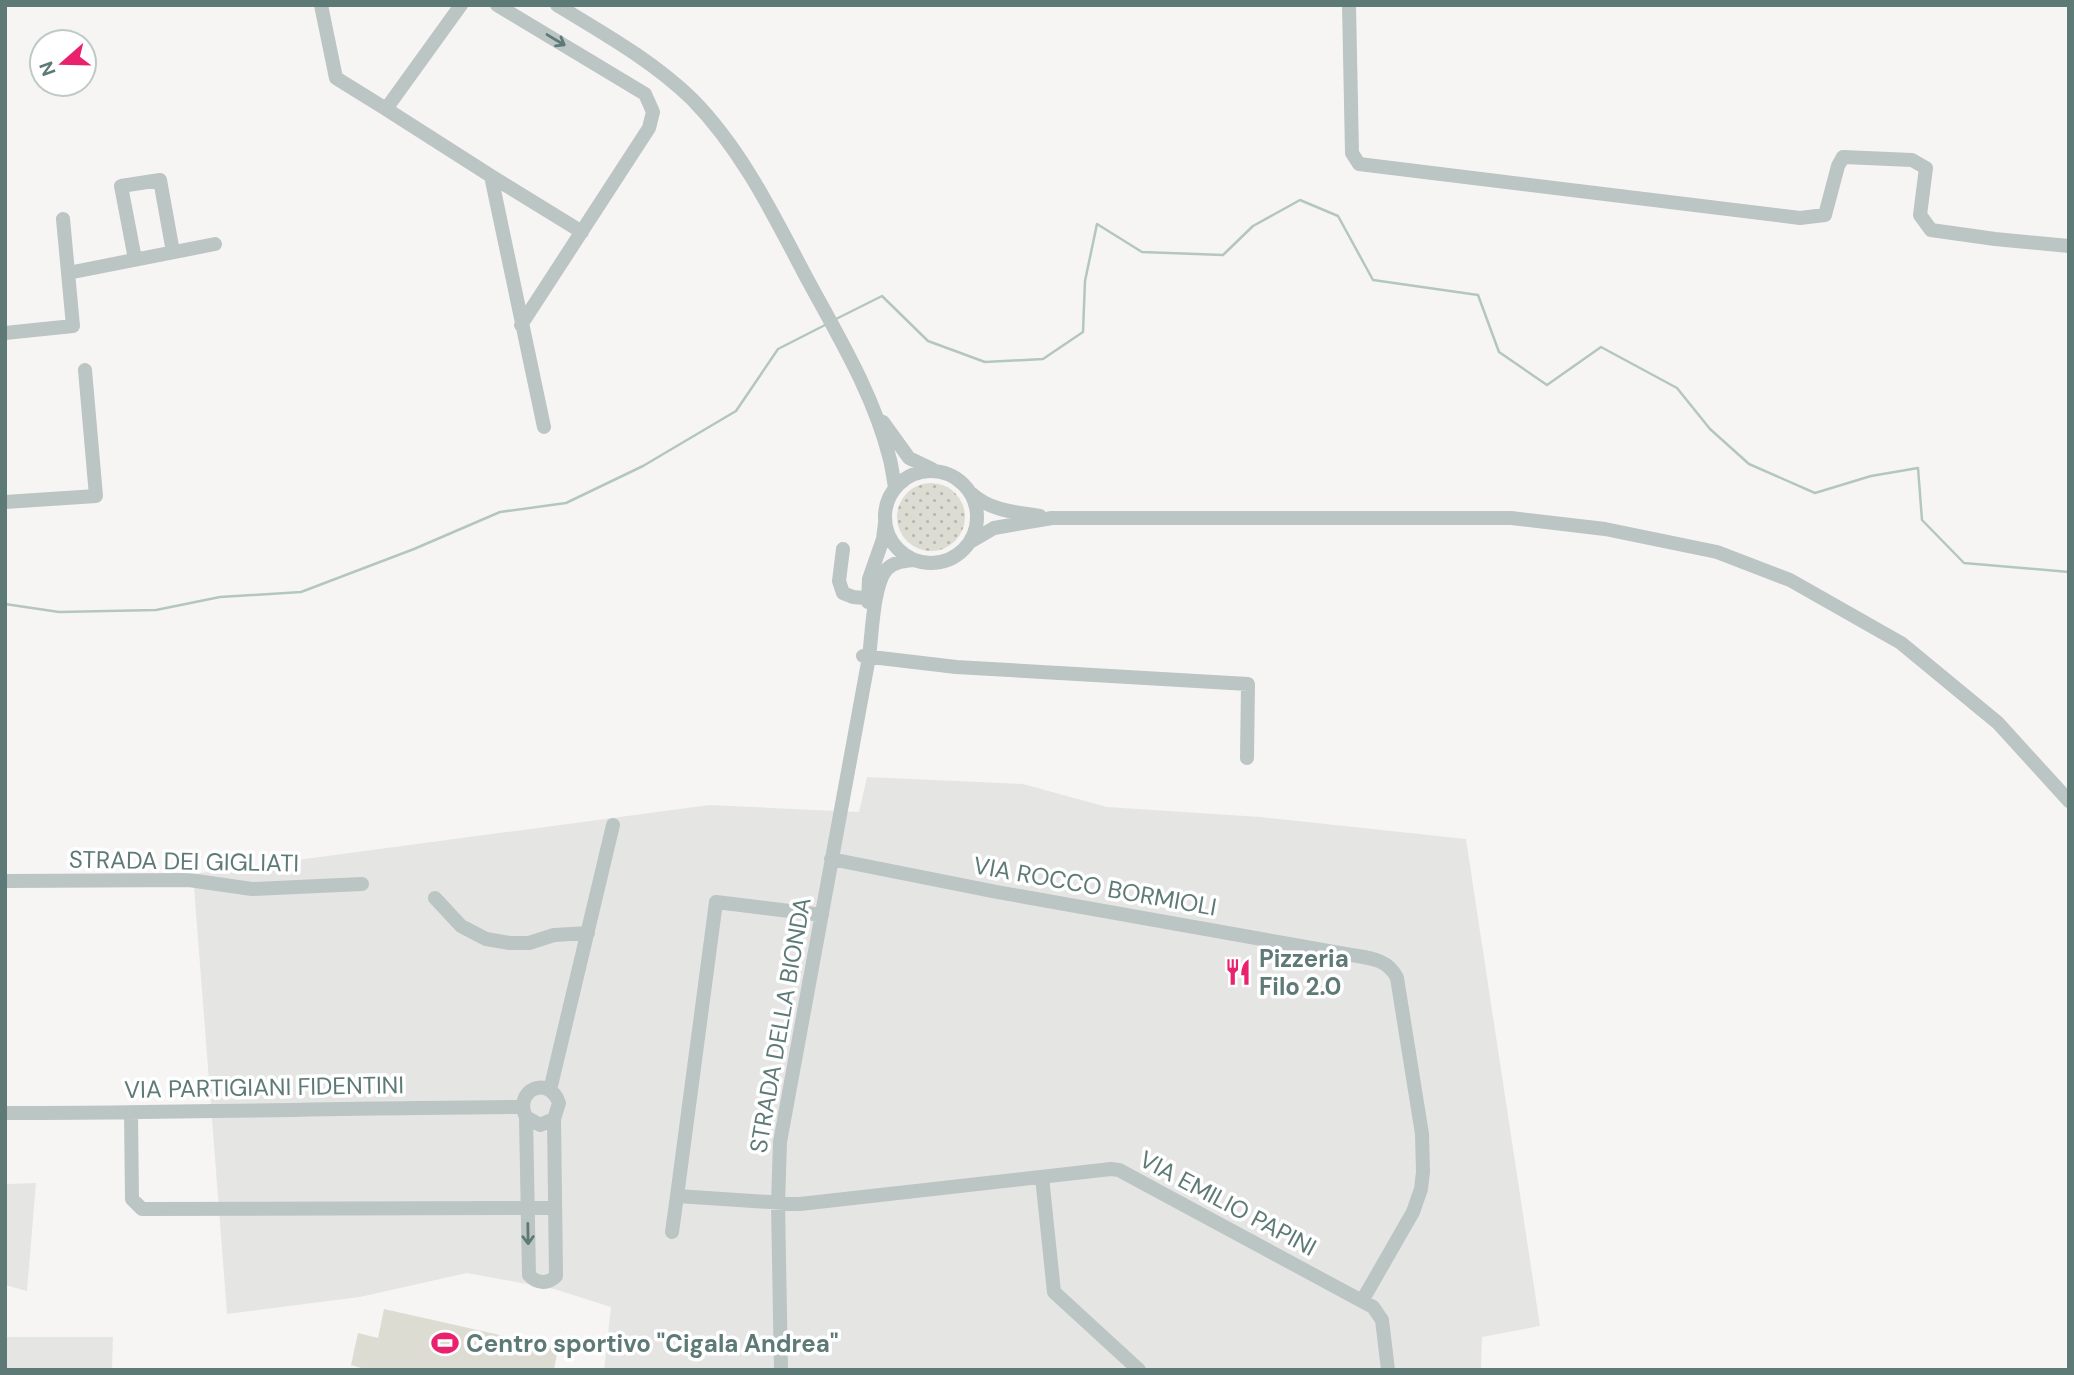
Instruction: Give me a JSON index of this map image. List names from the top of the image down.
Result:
{
  "streets": {
    "street": [
      "STRADA DEI GIGLIATI",
      "VIA ROCCO BORMIOLI",
      "STRADA DELLA BIONDA",
      "VIA PARTIGIANI FIDENTINI",
      "VIA EMILIO PAPINI"
    ]
  },
  "crossings": [
    ["VIA ROCCO BORMIOLI", "STRADA DELLA BIONDA"],
    ["VIA ROCCO BORMIOLI", "VIA EMILIO PAPINI"],
    ["STRADA DELLA BIONDA", "VIA EMILIO PAPINI"]
  ],
  "places": {
    "restaurant": ["Pizzeria Filo 2.0"],
    "sports": ["Centro sportivo \"Cigala Andrea\""]
  },
  "north": "left"
}
